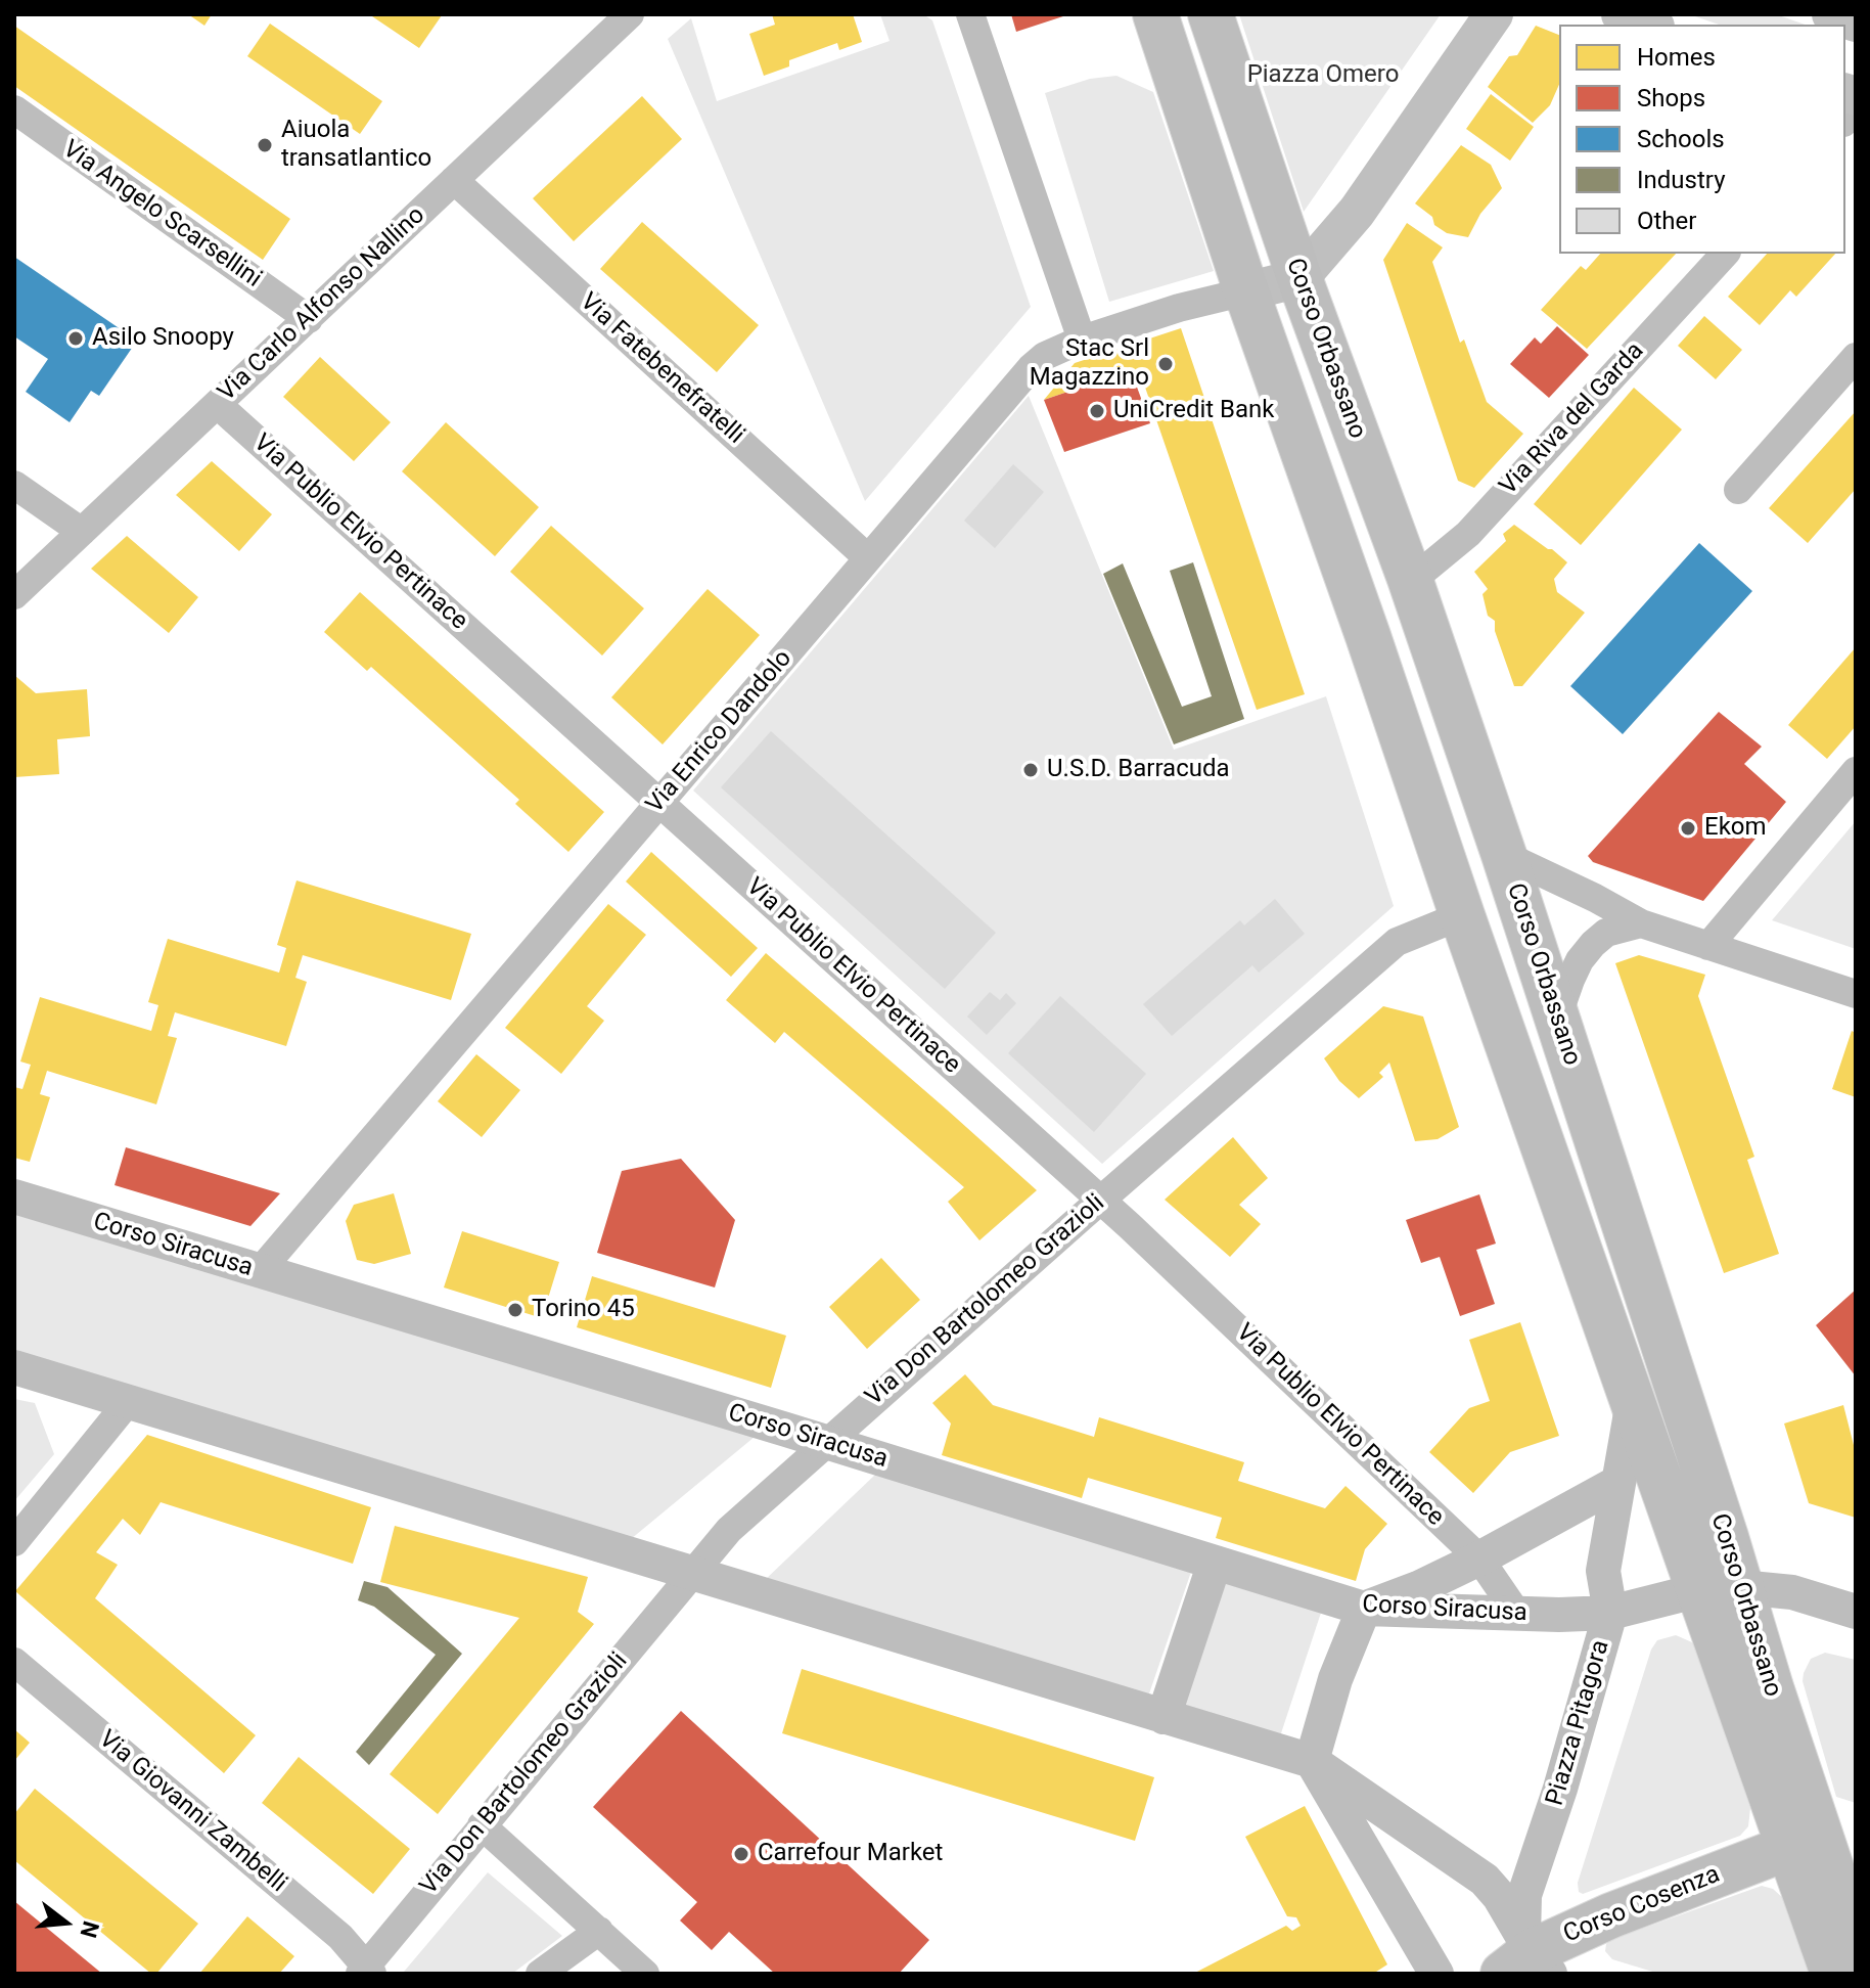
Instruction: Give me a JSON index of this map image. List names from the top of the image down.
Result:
{
  "streets": {
    "main road": ["Corso Orbassano", "Corso Cosenza"],
    "street": [
      "Via Angelo Scarsellini",
      "Via Carlo Alfonso Nallino",
      "Via Fatebenefratelli",
      "Via Riva del Garda",
      "Via Publio Elvio Pertinace",
      "Via Enrico Dandolo",
      "Corso Siracusa",
      "Via Don Bartolomeo Grazioli",
      "Piazza Pitagora",
      "Via Giovanni Zambelli"
    ]
  },
  "crossings": [
    ["Via Angelo Scarsellini", "Via Carlo Alfonso Nallino"],
    ["Via Carlo Alfonso Nallino", "Via Fatebenefratelli"],
    ["Via Carlo Alfonso Nallino", "Via Publio Elvio Pertinace"],
    ["Corso Orbassano", "Via Riva del Garda"],
    ["Corso Orbassano", "Via Enrico Dandolo"],
    ["Corso Orbassano", "Via Don Bartolomeo Grazioli"],
    ["Corso Orbassano", "Piazza Pitagora"],
    ["Corso Orbassano", "Corso Cosenza"],
    ["Via Fatebenefratelli", "Via Enrico Dandolo"],
    ["Via Publio Elvio Pertinace", "Via Enrico Dandolo"],
    ["Via Publio Elvio Pertinace", "Via Don Bartolomeo Grazioli"],
    ["Via Enrico Dandolo", "Corso Siracusa"],
    ["Corso Siracusa", "Via Don Bartolomeo Grazioli"],
    ["Corso Siracusa", "Piazza Pitagora"],
    ["Via Don Bartolomeo Grazioli", "Via Giovanni Zambelli"],
    ["Piazza Pitagora", "Corso Cosenza"]
  ],
  "parks": ["Piazza Omero"],
  "places": [
    "Aiuola transatlantico",
    "Asilo Snoopy",
    "Stac Srl Magazzino",
    "UniCredit Bank",
    "U.S.D. Barracuda",
    "Ekom",
    "Torino 45",
    "Carrefour Market"
  ],
  "legend": [
    "Homes",
    "Shops",
    "Schools",
    "Industry",
    "Other"
  ],
  "north": "right"
}
